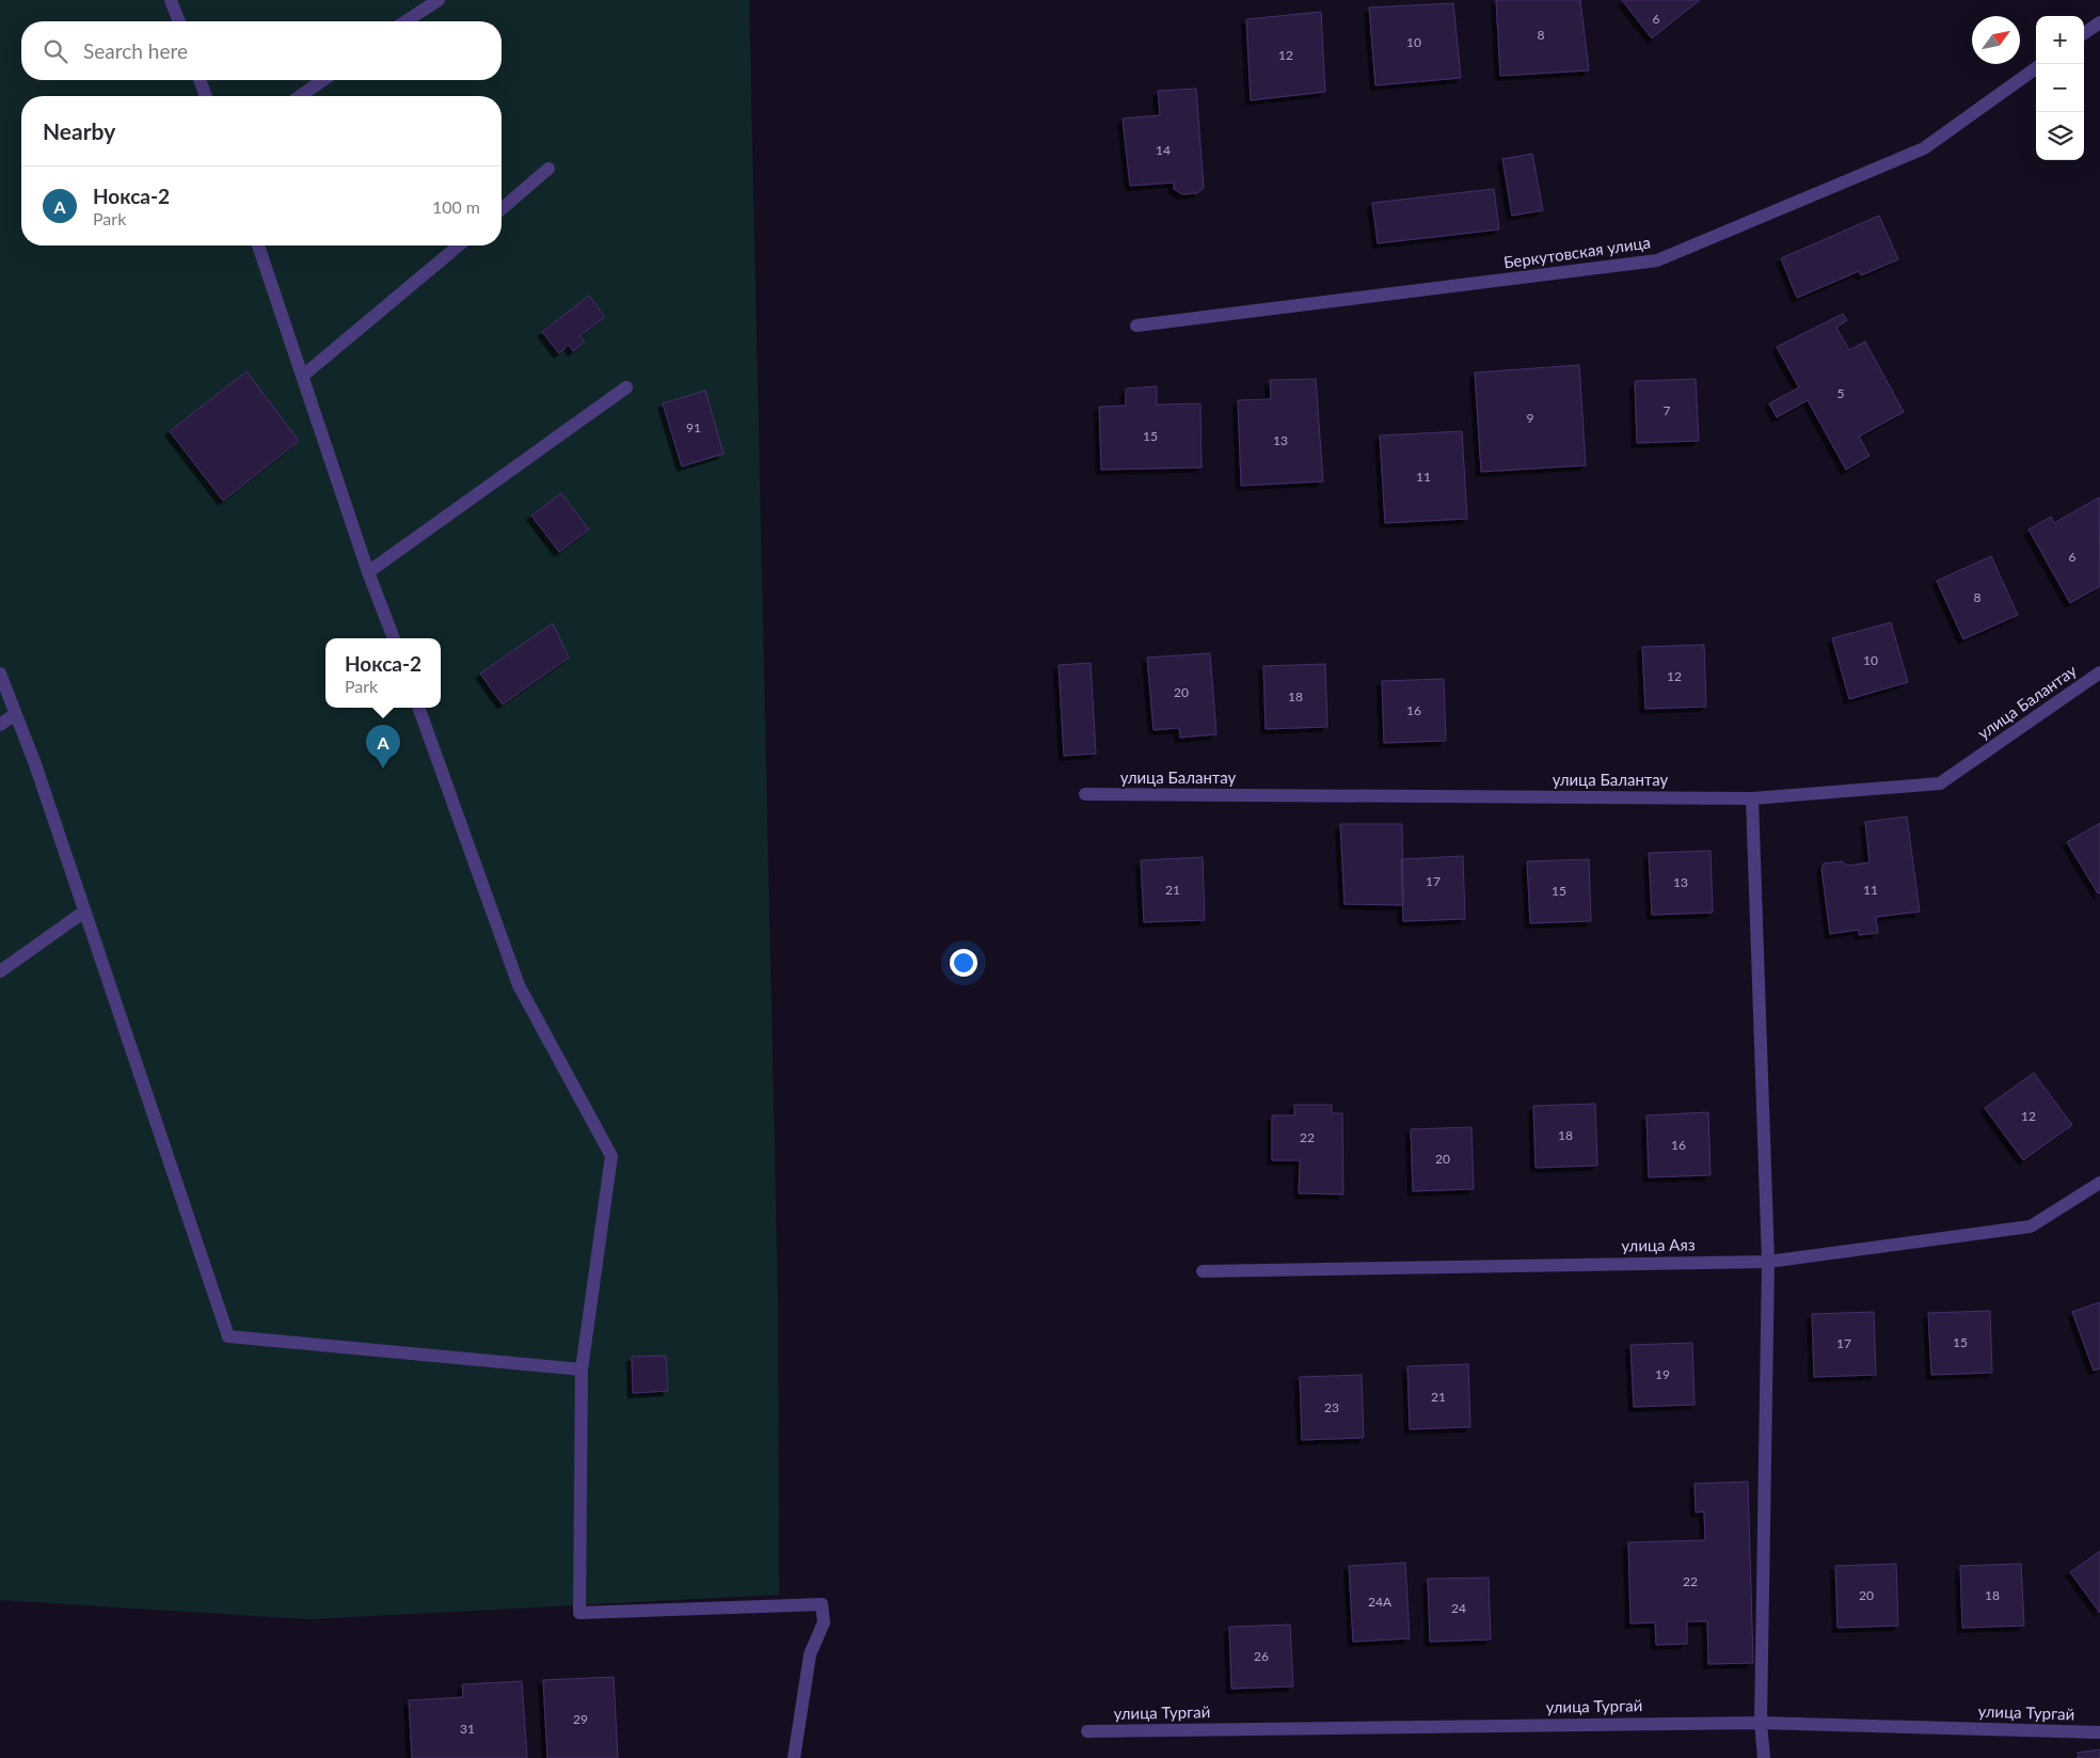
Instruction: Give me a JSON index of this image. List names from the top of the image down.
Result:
{
  "streets": {
    "street": [
      "Беркутовская улица",
      "улица Балантау",
      "улица Аяз",
      "улица Тургай"
    ]
  },
  "house_numbers": [
    "6",
    "8",
    "10",
    "12",
    "14",
    "5",
    "7",
    "9",
    "91",
    "15",
    "13",
    "11",
    "6",
    "8",
    "10",
    "12",
    "20",
    "18",
    "16",
    "17",
    "13",
    "21",
    "11",
    "15",
    "12",
    "18",
    "22",
    "16",
    "20",
    "15",
    "17",
    "19",
    "21",
    "23",
    "22",
    "20",
    "18",
    "24А",
    "24",
    "26",
    "29",
    "31"
  ],
  "north": "top right",
  "page": {
    "map_buttons": ["+", "−"],
    "search": "Search here",
    "heading": "Nearby",
    "list": [
      {
        "mark": "A",
        "name": "Нокса-2",
        "note": "Park",
        "value": "100 m"
      }
    ],
    "popup": ["Нокса-2", "Park"],
    "pins": "A"
  }
}
